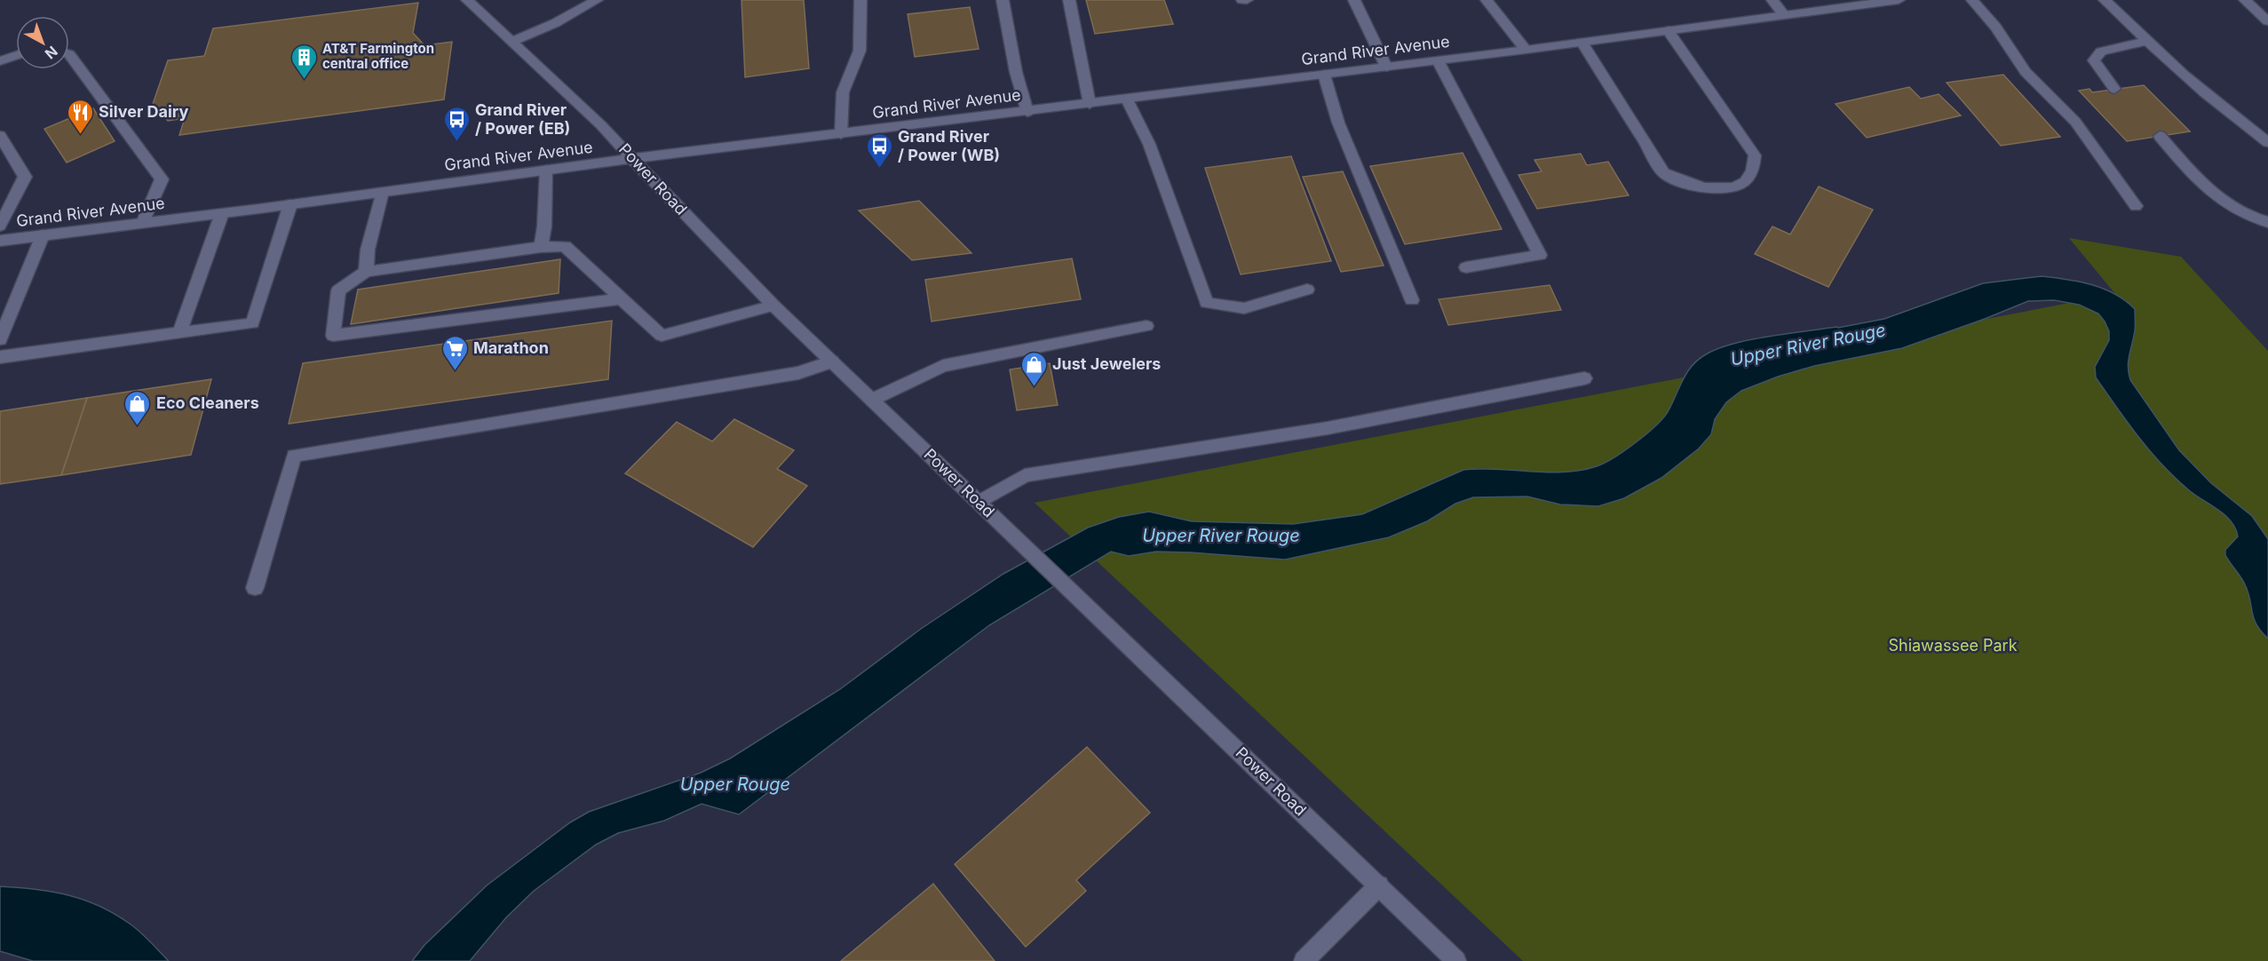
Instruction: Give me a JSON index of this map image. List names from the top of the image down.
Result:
{
  "streets": {
    "main road": ["Grand River Avenue", "Power Road"]
  },
  "crossings": [
    ["Grand River Avenue", "Power Road"]
  ],
  "water": ["Upper River Rouge", "Upper Rouge"],
  "parks": ["Shiawassee Park"],
  "places": {
    "building": ["AT&T Farmington central office"],
    "restaurant": ["Silver Dairy"],
    "bus stop": ["Grand River / Power (EB)", "Grand River / Power (WB)"],
    "supermarket": ["Marathon"],
    "shop": ["Just Jewelers", "Eco Cleaners"]
  },
  "north": "bottom right"
}
